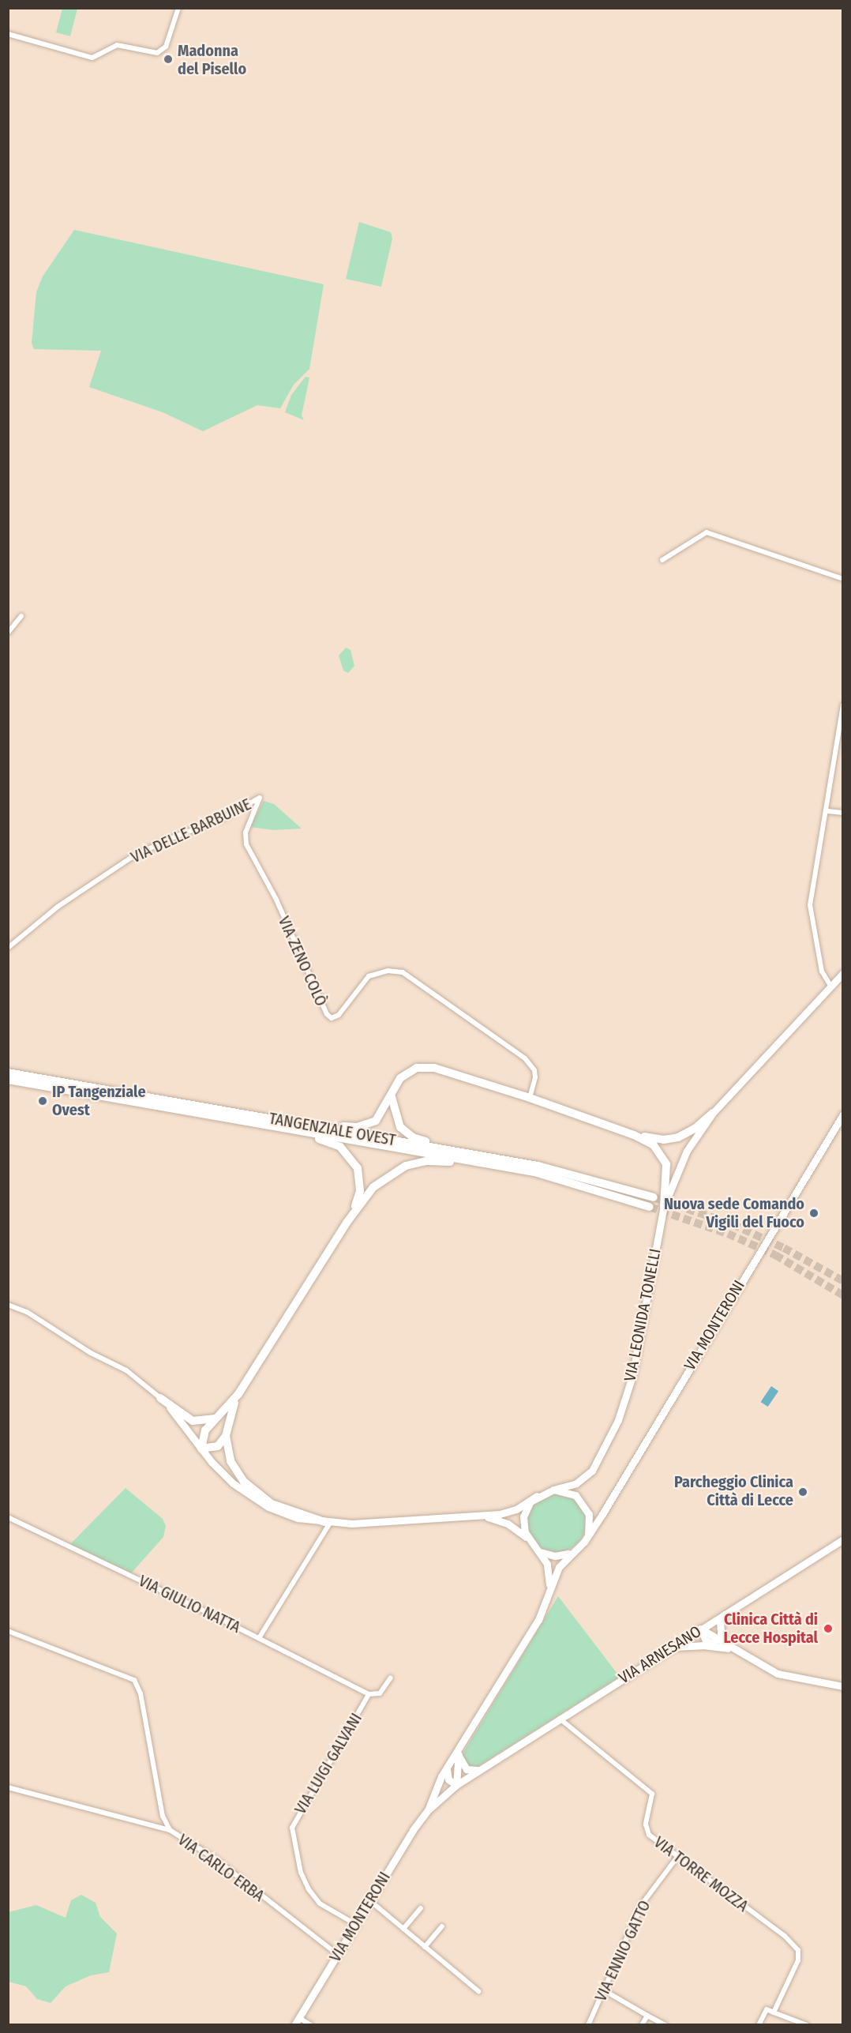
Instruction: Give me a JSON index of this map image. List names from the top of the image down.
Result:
{
  "streets": {
    "highway": ["TANGENZIALE OVEST"],
    "main road": ["VIA LEONIDA TONELLI", "VIA MONTERONI", "VIA ARNESANO"],
    "street": [
      "VIA DELLE BARBUINE",
      "VIA ZENO COLÒ",
      "VIA GIULIO NATTA",
      "VIA LUIGI GALVANI",
      "VIA CARLO ERBA",
      "VIA TORRE MOZZA",
      "VIA ENNIO GATTO"
    ]
  },
  "crossings": [
    ["VIA DELLE BARBUINE", "VIA ZENO COLÒ"],
    ["VIA LEONIDA TONELLI", "VIA MONTERONI"],
    ["VIA MONTERONI", "VIA ARNESANO"],
    ["VIA MONTERONI", "VIA LUIGI GALVANI"],
    ["VIA MONTERONI", "VIA CARLO ERBA"],
    ["VIA GIULIO NATTA", "VIA LUIGI GALVANI"],
    ["VIA ARNESANO", "VIA TORRE MOZZA"],
    ["VIA TORRE MOZZA", "VIA ENNIO GATTO"]
  ],
  "places": [
    "Madonna del Pisello",
    "IP Tangenziale Ovest",
    "Nuova sede Comando Vigili del Fuoco",
    "Parcheggio Clinica Città di Lecce",
    "Clinica Città di Lecce Hospital"
  ]
}
